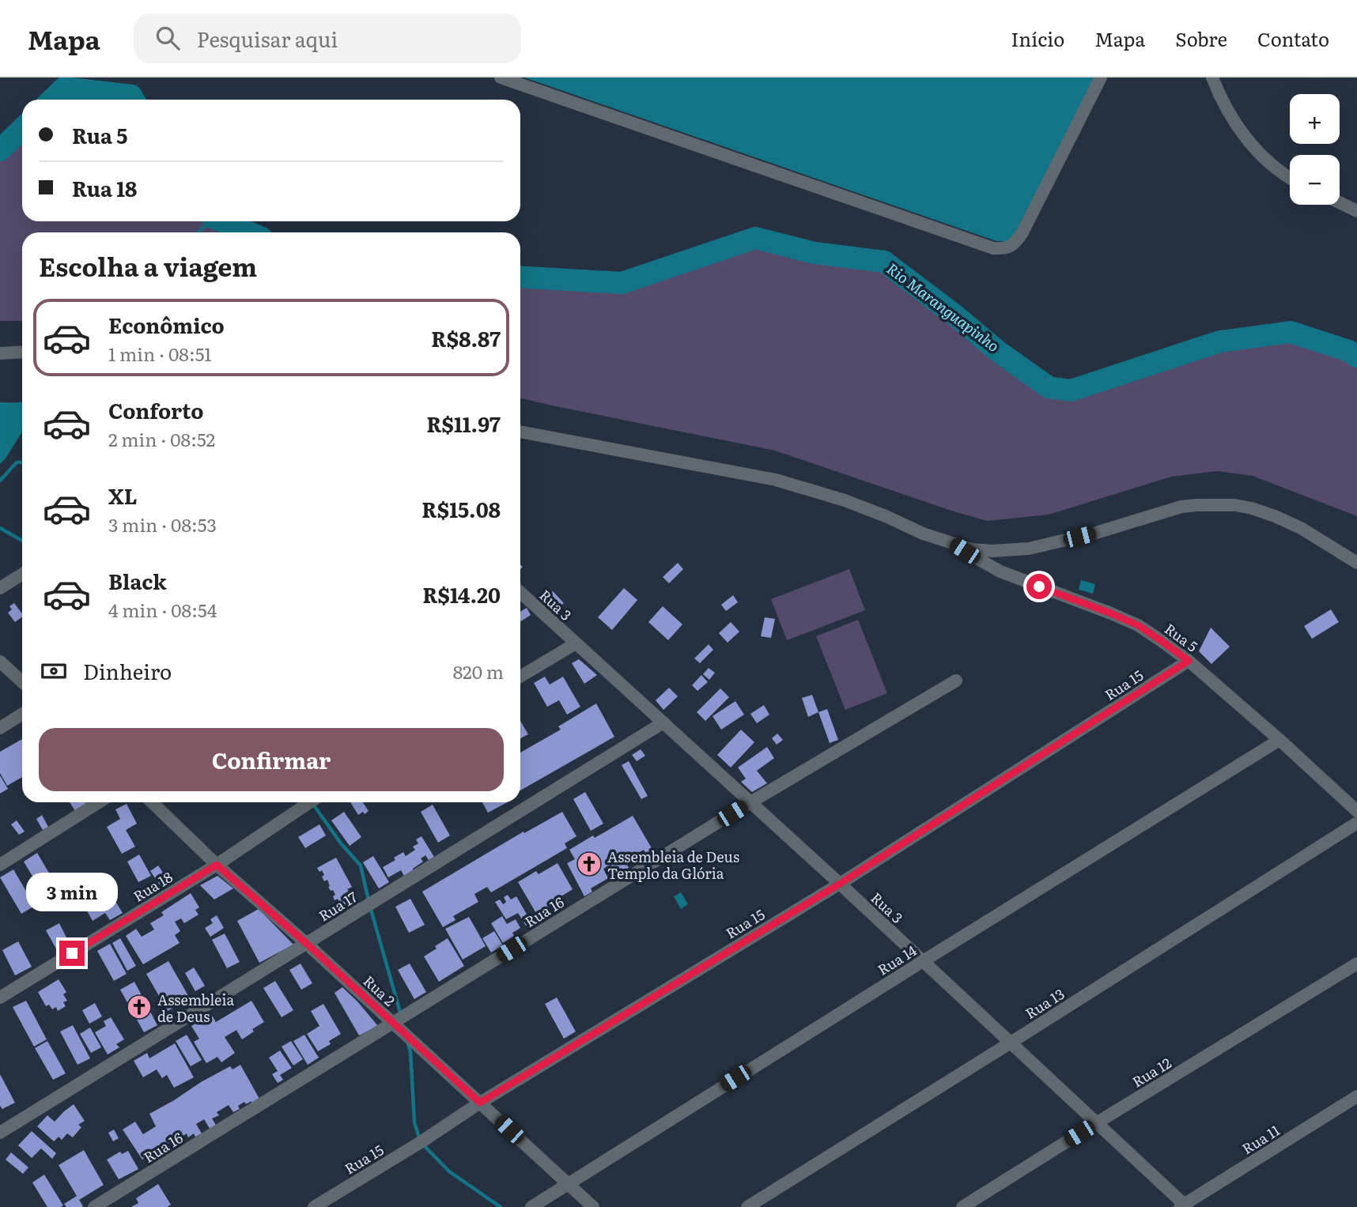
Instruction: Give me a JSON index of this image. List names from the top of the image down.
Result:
{
  "streets": {
    "street": [
      "Rua 3",
      "Rua 5",
      "Rua 15",
      "Rua 18",
      "Rua 17",
      "Rua 16",
      "Rua 14",
      "Rua 2",
      "Rua 13",
      "Rua 12",
      "Rua 11"
    ]
  },
  "crossings": [
    ["Rua 3", "Rua 15"],
    ["Rua 3", "Rua 17"],
    ["Rua 3", "Rua 16"],
    ["Rua 3", "Rua 14"],
    ["Rua 3", "Rua 13"],
    ["Rua 3", "Rua 12"],
    ["Rua 3", "Rua 11"],
    ["Rua 5", "Rua 15"],
    ["Rua 5", "Rua 14"],
    ["Rua 15", "Rua 2"],
    ["Rua 18", "Rua 2"],
    ["Rua 17", "Rua 2"],
    ["Rua 16", "Rua 2"],
    ["Rua 14", "Rua 2"]
  ],
  "water": ["Rio Maranguapinho"],
  "places": {
    "church": ["Assembleia de Deus Templo da Glória", "Assembleia de Deus"]
  },
  "page": {
    "header": "Mapa",
    "search": "Pesquisar aqui",
    "nav": [
      "Início",
      "Mapa",
      "Sobre",
      "Contato"
    ],
    "map_buttons": ["+", "−"],
    "banner": ["Rua 5", "Rua 18"],
    "heading": "Escolha a viagem",
    "list": [
      {
        "name": "Econômico",
        "note": "1 min · 08:51",
        "value": "R$8.87"
      },
      {
        "name": "Conforto",
        "note": "2 min · 08:52",
        "value": "R$11.97"
      },
      {
        "name": "XL",
        "note": "3 min · 08:53",
        "value": "R$15.08"
      },
      {
        "name": "Black",
        "note": "4 min · 08:54",
        "value": "R$14.20"
      }
    ],
    "pay": ["Dinheiro", "820 m"],
    "buttons": "Confirmar",
    "bubble": "3 min"
  }
}
